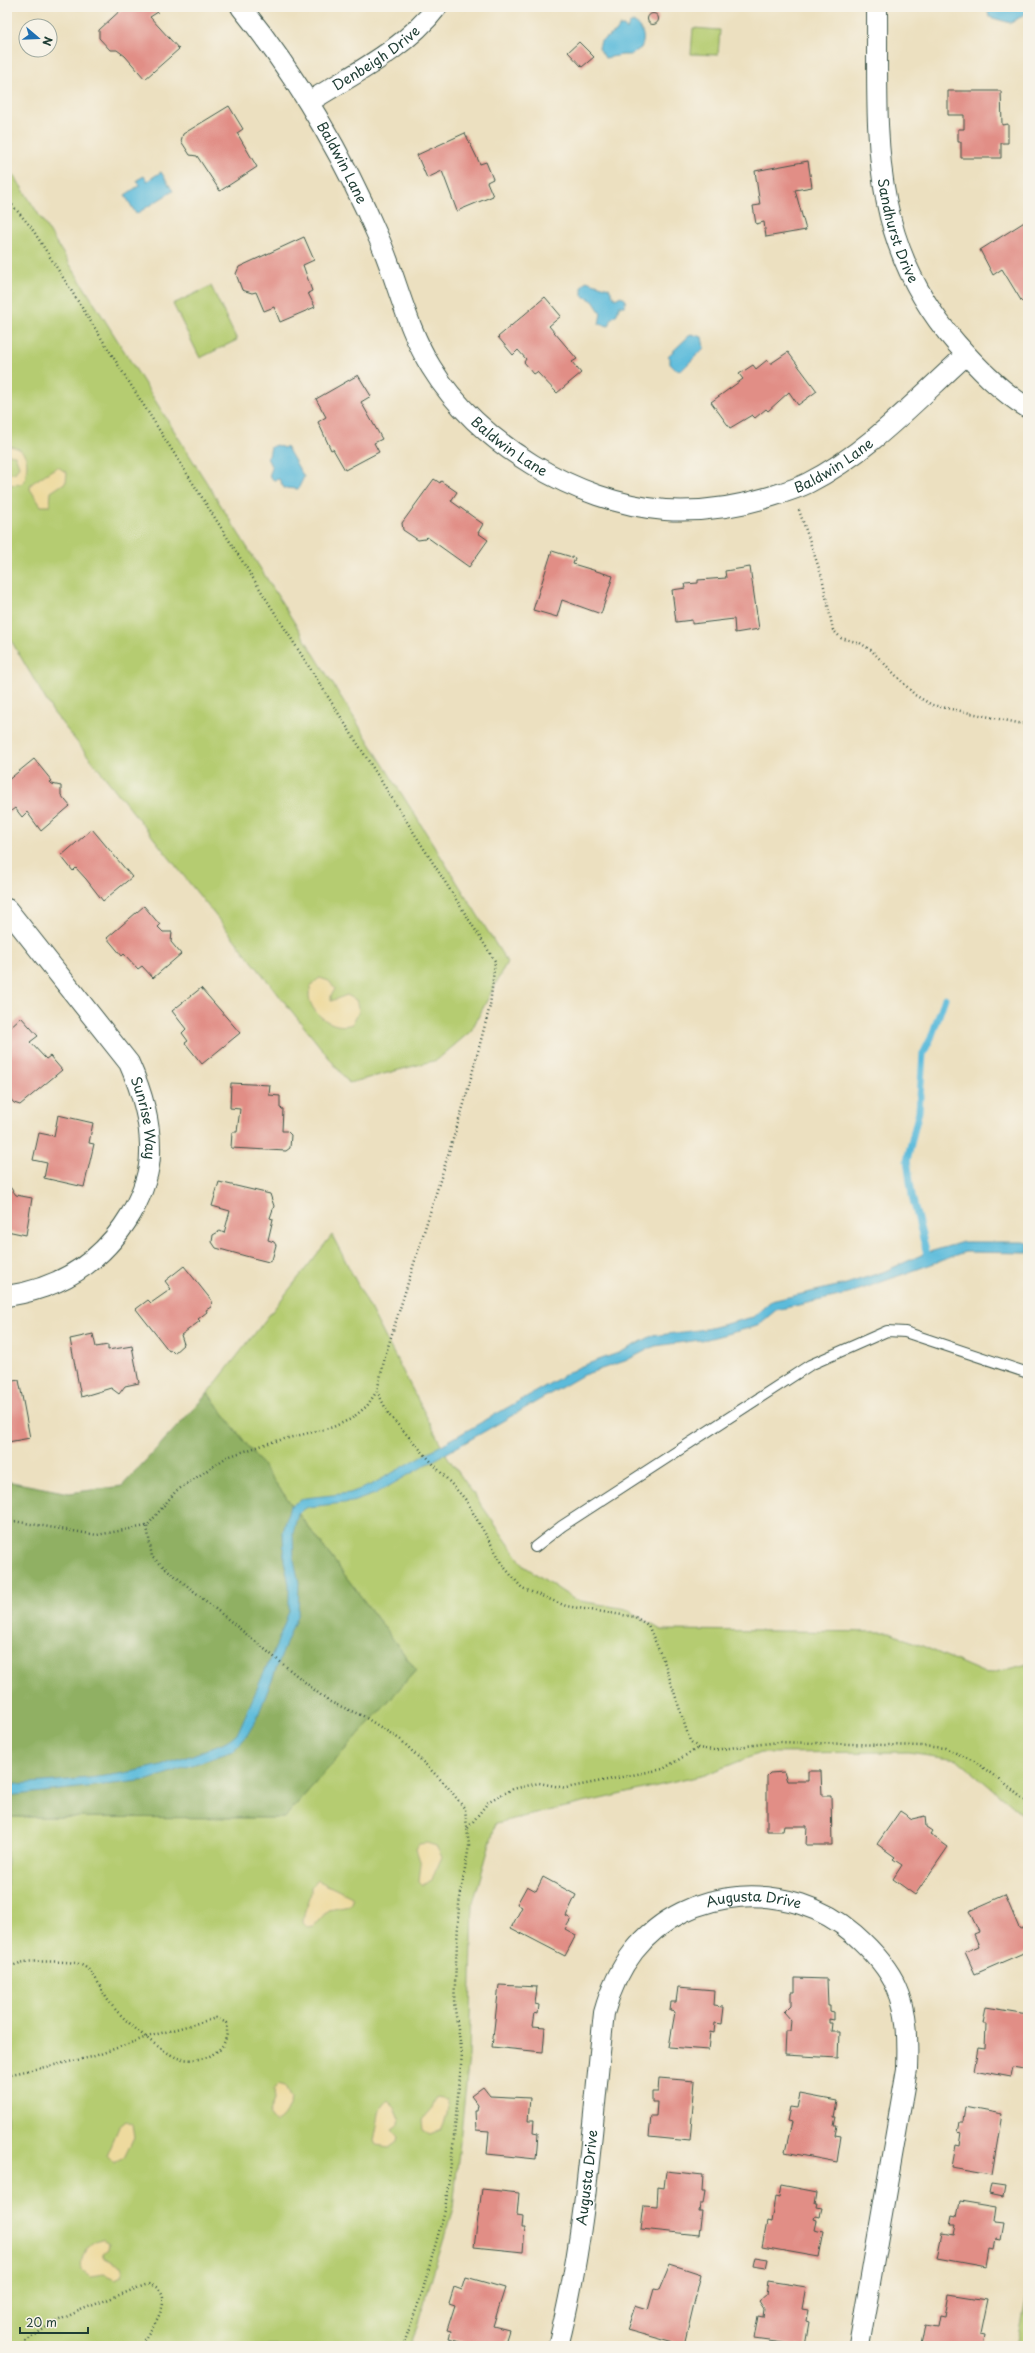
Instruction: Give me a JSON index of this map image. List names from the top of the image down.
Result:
{
  "streets": {
    "street": [
      "Denbeigh Drive",
      "Baldwin Lane",
      "Sandhurst Drive",
      "Sunrise Way",
      "Augusta Drive"
    ]
  },
  "crossings": [
    ["Denbeigh Drive", "Baldwin Lane"],
    ["Baldwin Lane", "Sandhurst Drive"]
  ],
  "scale_bar": "20 m",
  "north": "right"
}
